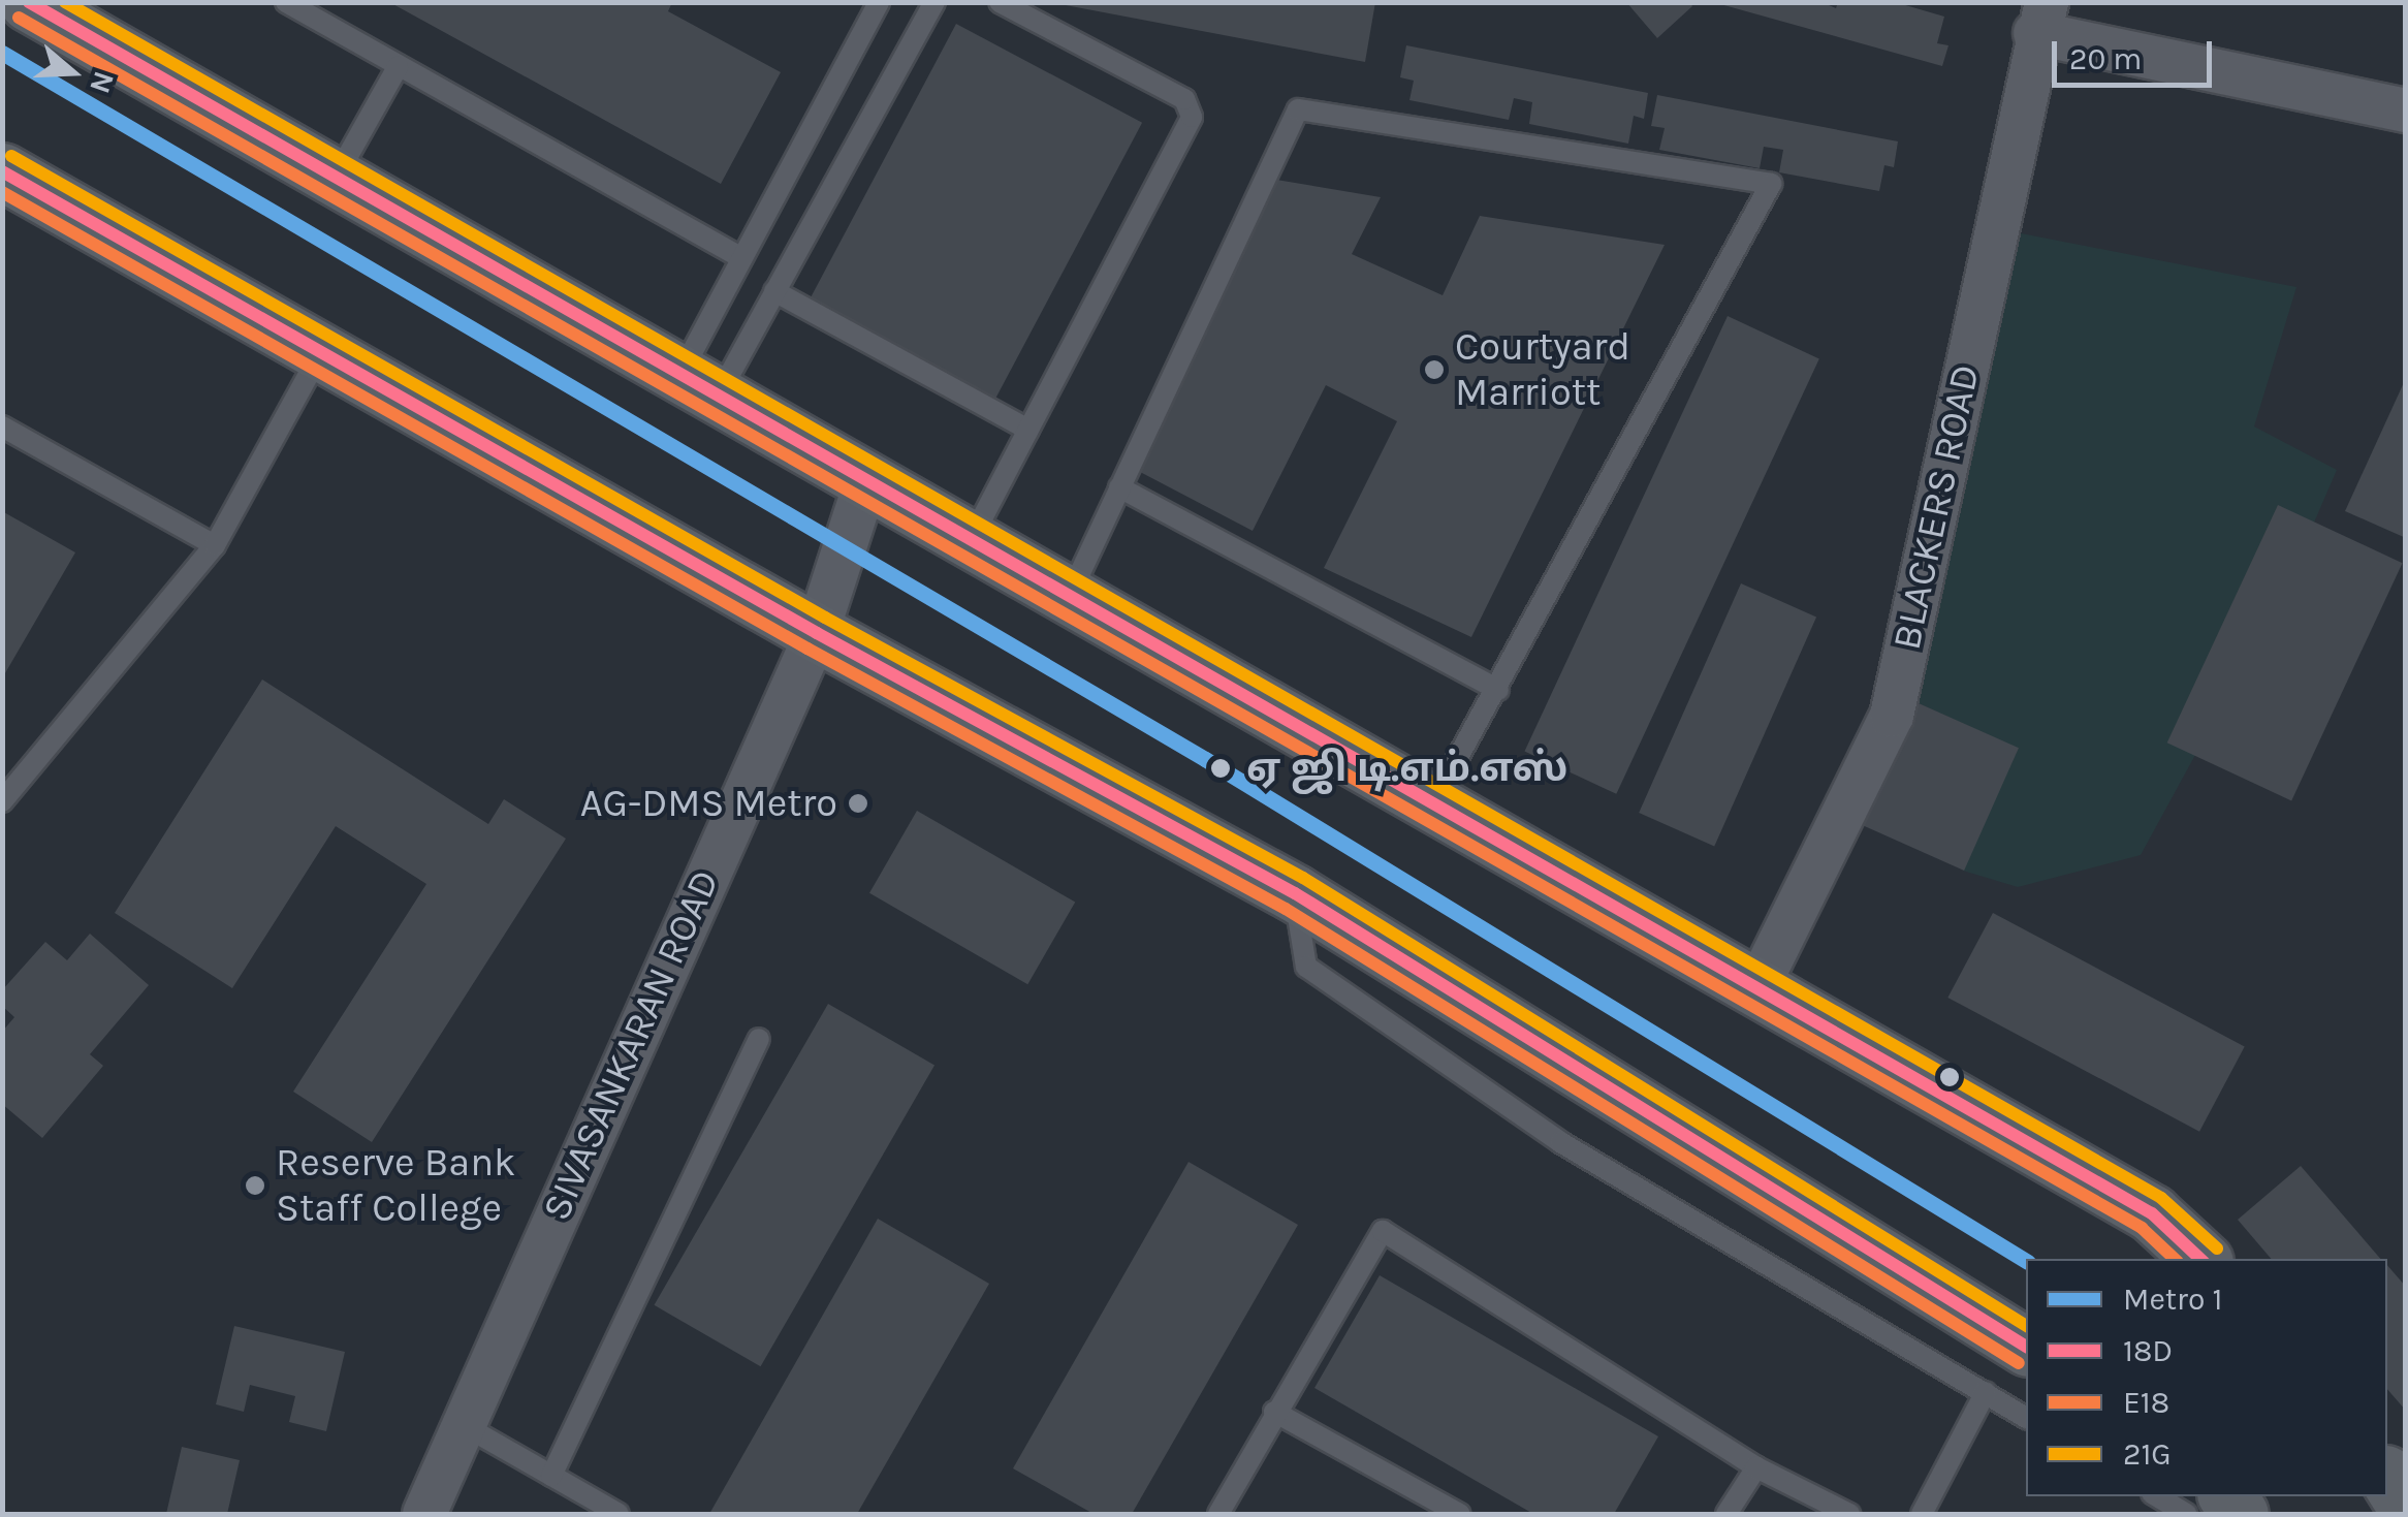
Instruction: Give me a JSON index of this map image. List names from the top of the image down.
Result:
{
  "streets": {
    "street": ["BLACKERS ROAD", "SIVASANKARAN ROAD"]
  },
  "places": [
    "Courtyard Marriott",
    "ஏ ஜி டி.எம்.எஸ்",
    "AG-DMS Metro",
    "Reserve Bank Staff College"
  ],
  "lines": [
    "transit line 18D",
    "transit line 21G",
    "transit line E18",
    "metro line 1"
  ],
  "legend": [
    "Metro 1",
    "18D",
    "E18",
    "21G"
  ],
  "scale_bar": "20 m",
  "north": "right"
}
